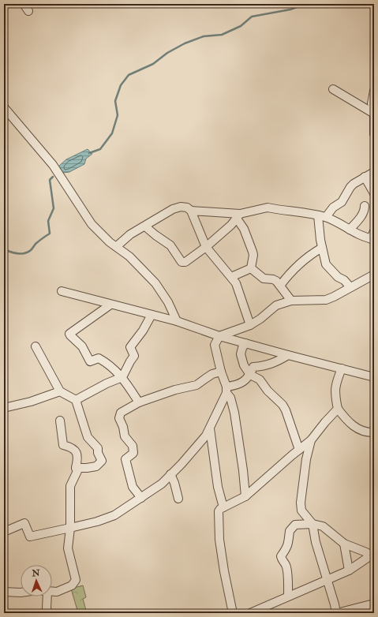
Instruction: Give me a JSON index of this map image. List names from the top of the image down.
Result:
{
  "north": "top"
}
